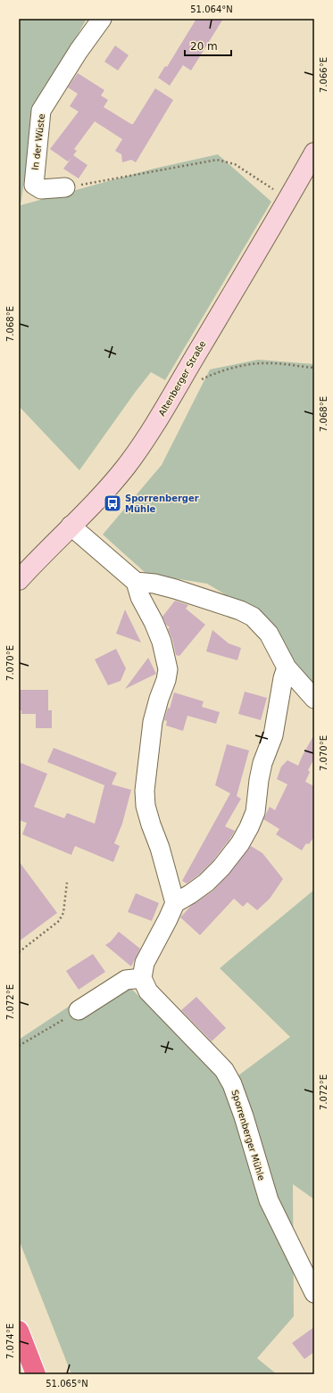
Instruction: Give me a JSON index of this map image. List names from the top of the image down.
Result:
{
  "streets": {
    "main road": ["Altenberger Straße"],
    "street": ["In der Wüste", "Sporrenberger Mühle"]
  },
  "places": {
    "bus stop": ["Sporrenberger Mühle"]
  },
  "scale_bar": "20 m",
  "coordinates": [
    "51.064°N",
    "7.066°E",
    "7.068°E",
    "7.070°E",
    "7.072°E",
    "7.074°E",
    "51.065°N"
  ]
}
